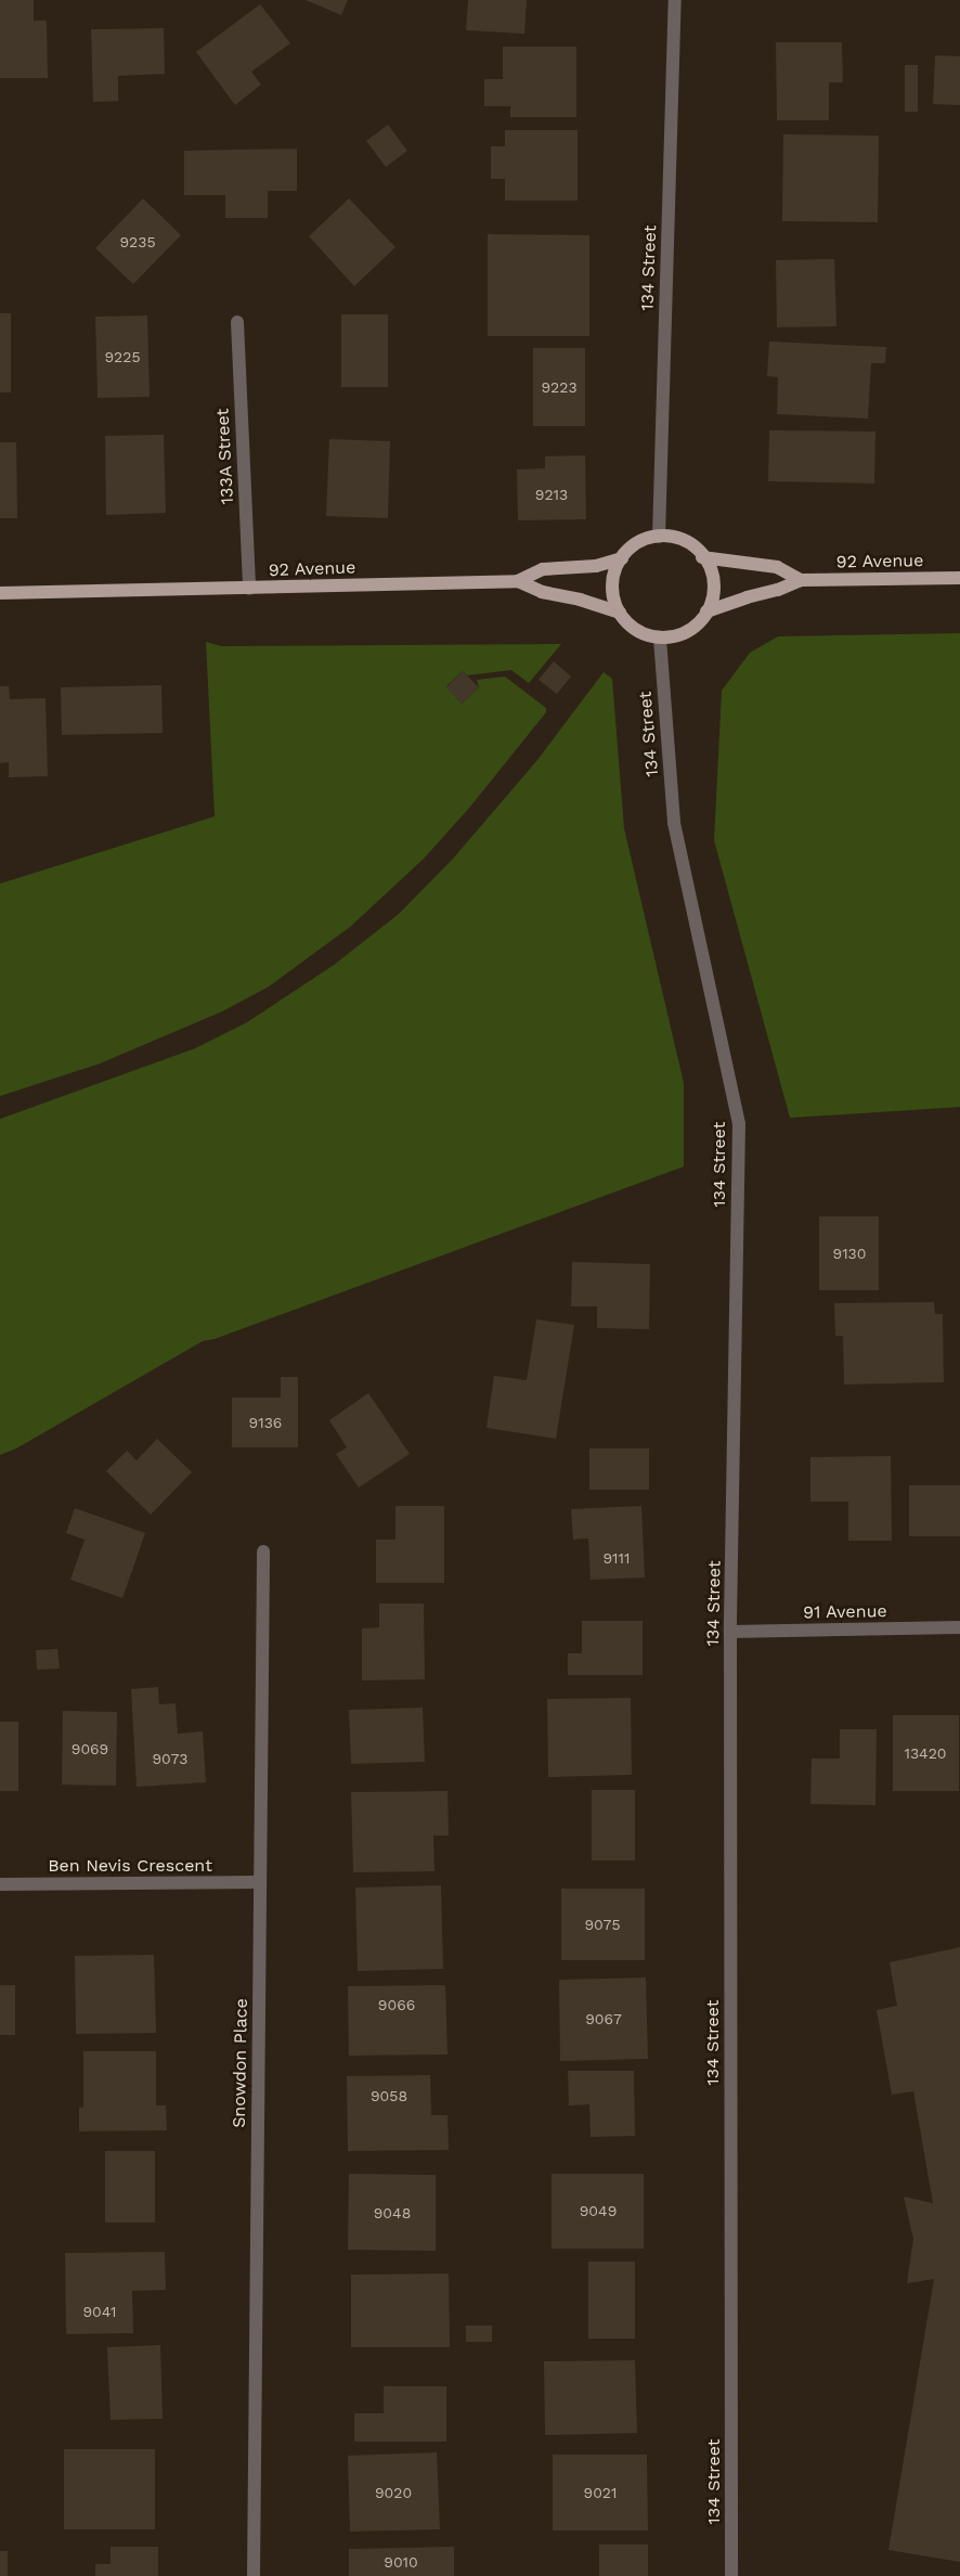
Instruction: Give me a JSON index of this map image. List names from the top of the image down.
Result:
{
  "streets": {
    "main road": ["92 Avenue"],
    "street": [
      "134 Street",
      "133A Street",
      "91 Avenue",
      "Ben Nevis Crescent",
      "Snowdon Place"
    ]
  },
  "crossings": [
    ["134 Street", "92 Avenue"],
    ["134 Street", "91 Avenue"],
    ["133A Street", "92 Avenue"],
    ["Ben Nevis Crescent", "Snowdon Place"]
  ],
  "house_numbers": [
    "9235",
    "9225",
    "9223",
    "9213",
    "9130",
    "9136",
    "9111",
    "9069",
    "13420",
    "9073",
    "9075",
    "9066",
    "9067",
    "9058",
    "9049",
    "9048",
    "9041",
    "9020",
    "9021",
    "9010"
  ]
}
